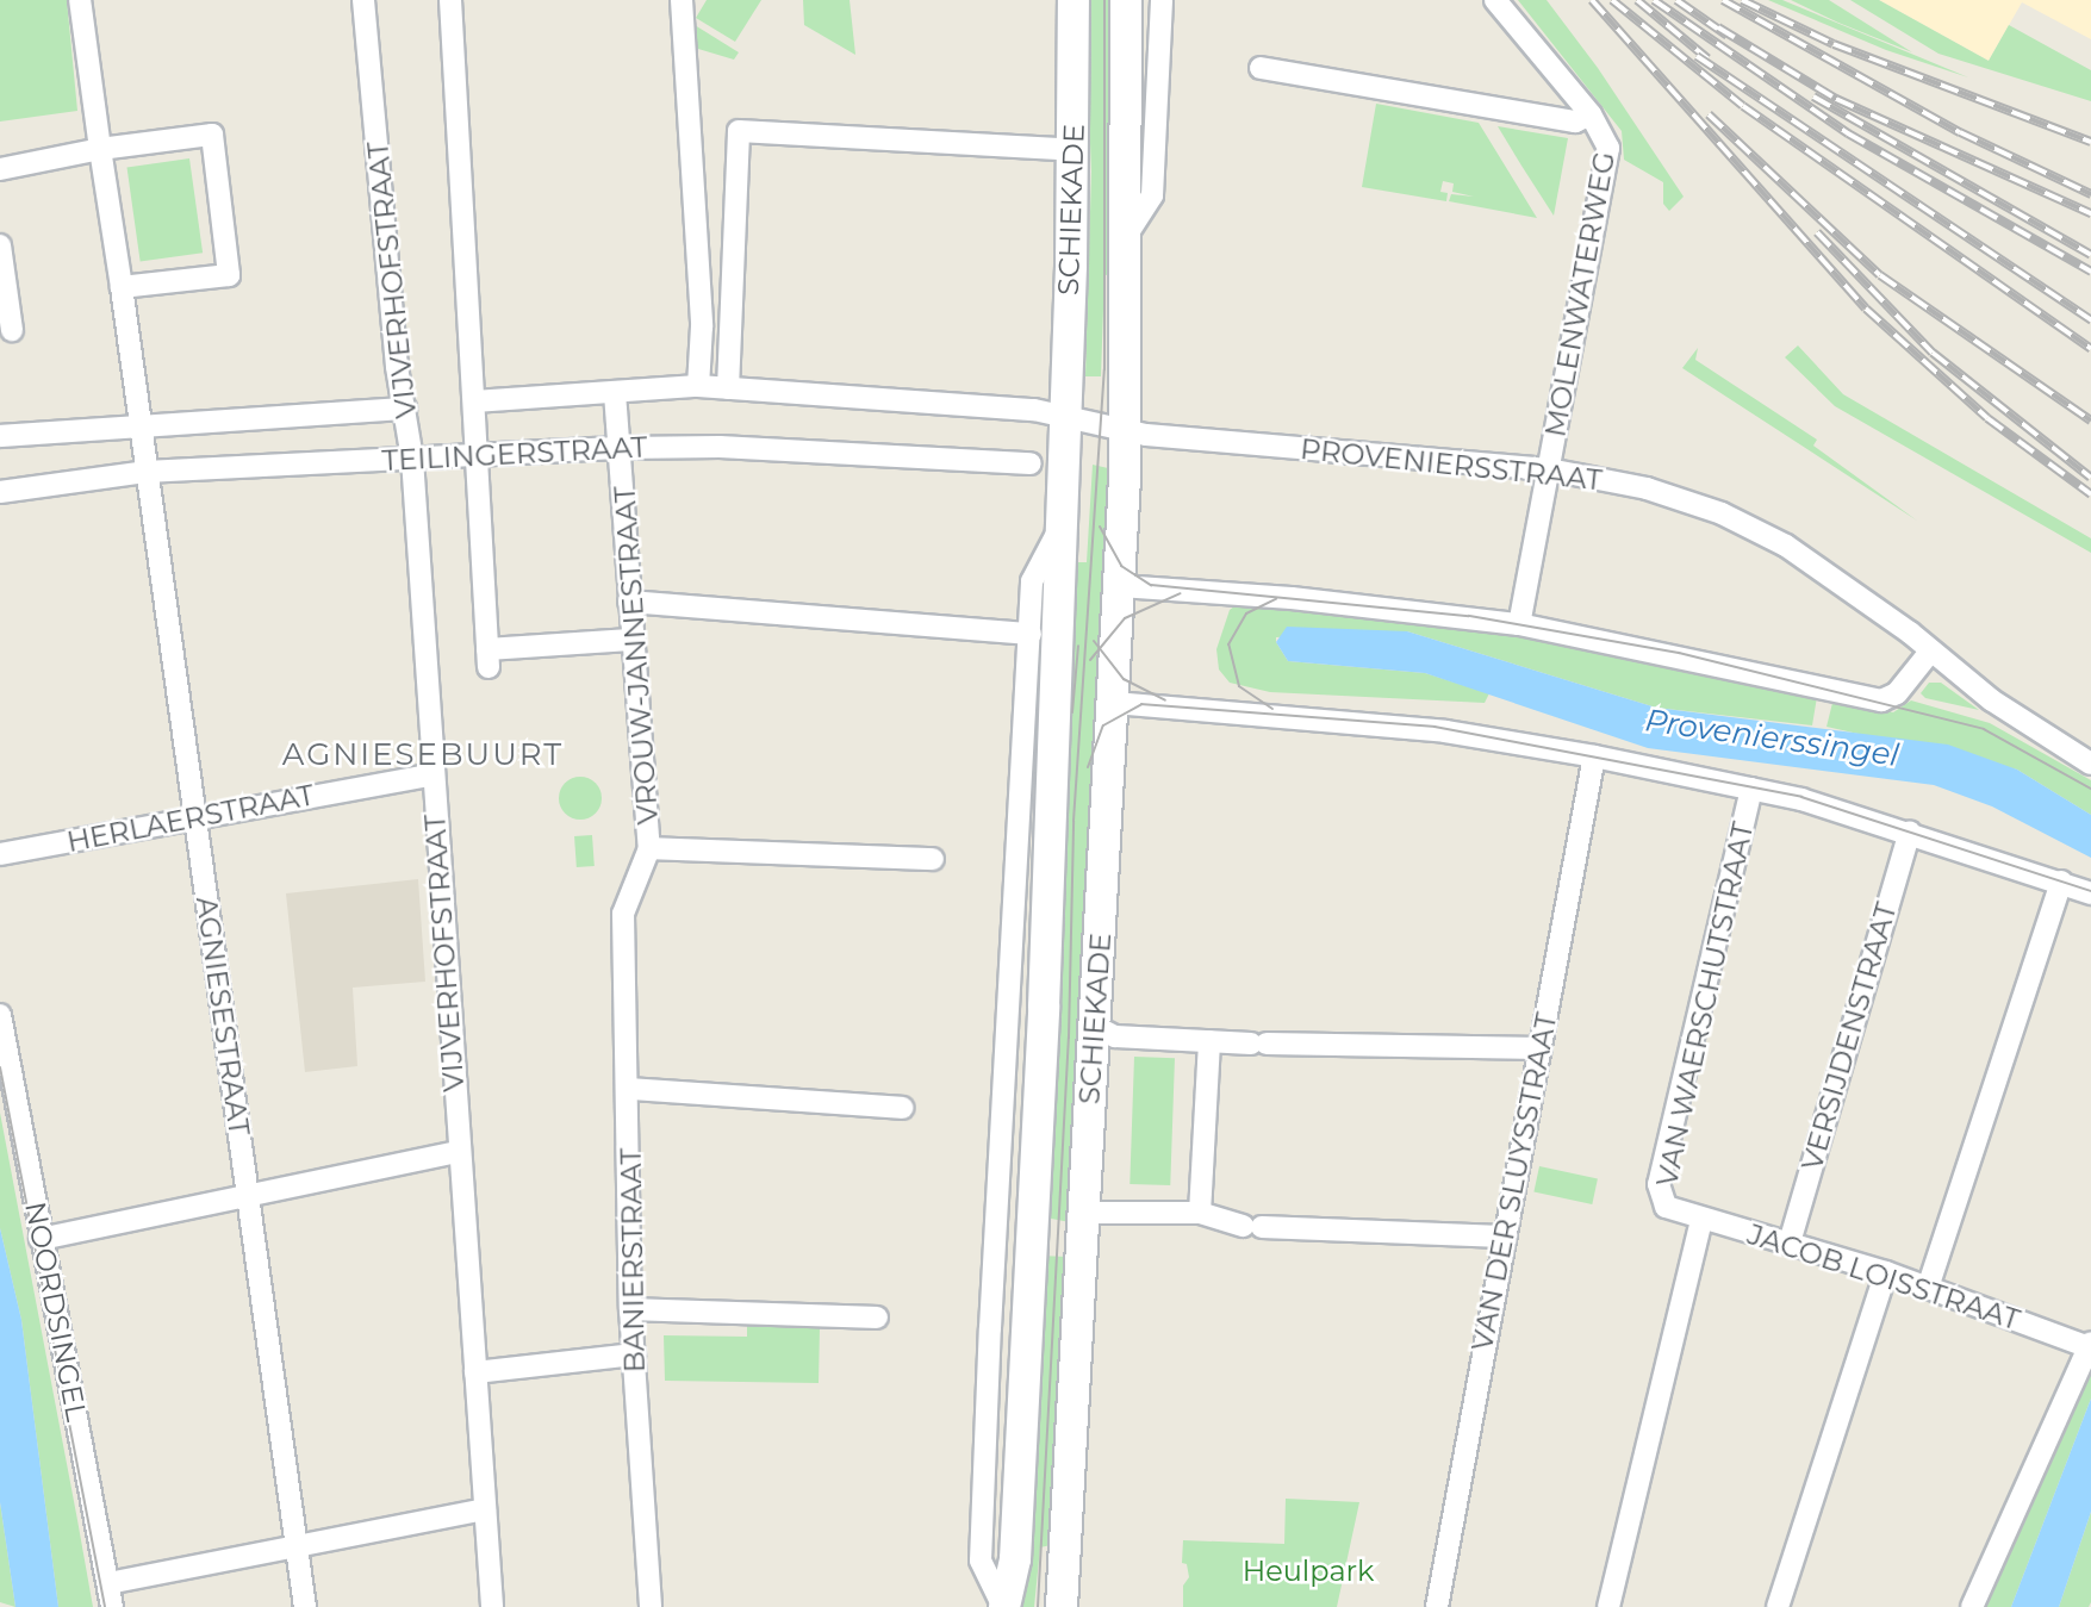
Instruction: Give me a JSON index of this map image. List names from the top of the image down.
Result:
{
  "streets": {
    "main road": ["SCHIEKADE"],
    "street": [
      "VIJVERHOFSTRAAT",
      "MOLENWATERWEG",
      "TEILINGERSTRAAT",
      "PROVENIERSSTRAAT",
      "VROUW-JANNESTRAAT",
      "HERLAERSTRAAT",
      "VAN WAERSCHUTSTRAAT",
      "AGNIESESTRAAT",
      "VERSIJDENSTRAAT",
      "VAN DER SLUYSSTRAAT",
      "BANIERSTRAAT",
      "JACOB LOISSTRAAT",
      "NOORDSINGEL"
    ]
  },
  "crossings": [
    ["SCHIEKADE", "TEILINGERSTRAAT"],
    ["SCHIEKADE", "PROVENIERSSTRAAT"],
    ["VIJVERHOFSTRAAT", "TEILINGERSTRAAT"],
    ["VIJVERHOFSTRAAT", "HERLAERSTRAAT"],
    ["MOLENWATERWEG", "PROVENIERSSTRAAT"],
    ["TEILINGERSTRAAT", "VROUW-JANNESTRAAT"],
    ["TEILINGERSTRAAT", "AGNIESESTRAAT"],
    ["VROUW-JANNESTRAAT", "BANIERSTRAAT"],
    ["HERLAERSTRAAT", "AGNIESESTRAAT"],
    ["VAN WAERSCHUTSTRAAT", "JACOB LOISSTRAAT"],
    ["VERSIJDENSTRAAT", "JACOB LOISSTRAAT"]
  ],
  "districts": ["AGNIESEBUURT"],
  "water": ["Provenierssingel"],
  "parks": ["Heulpark"]
}
